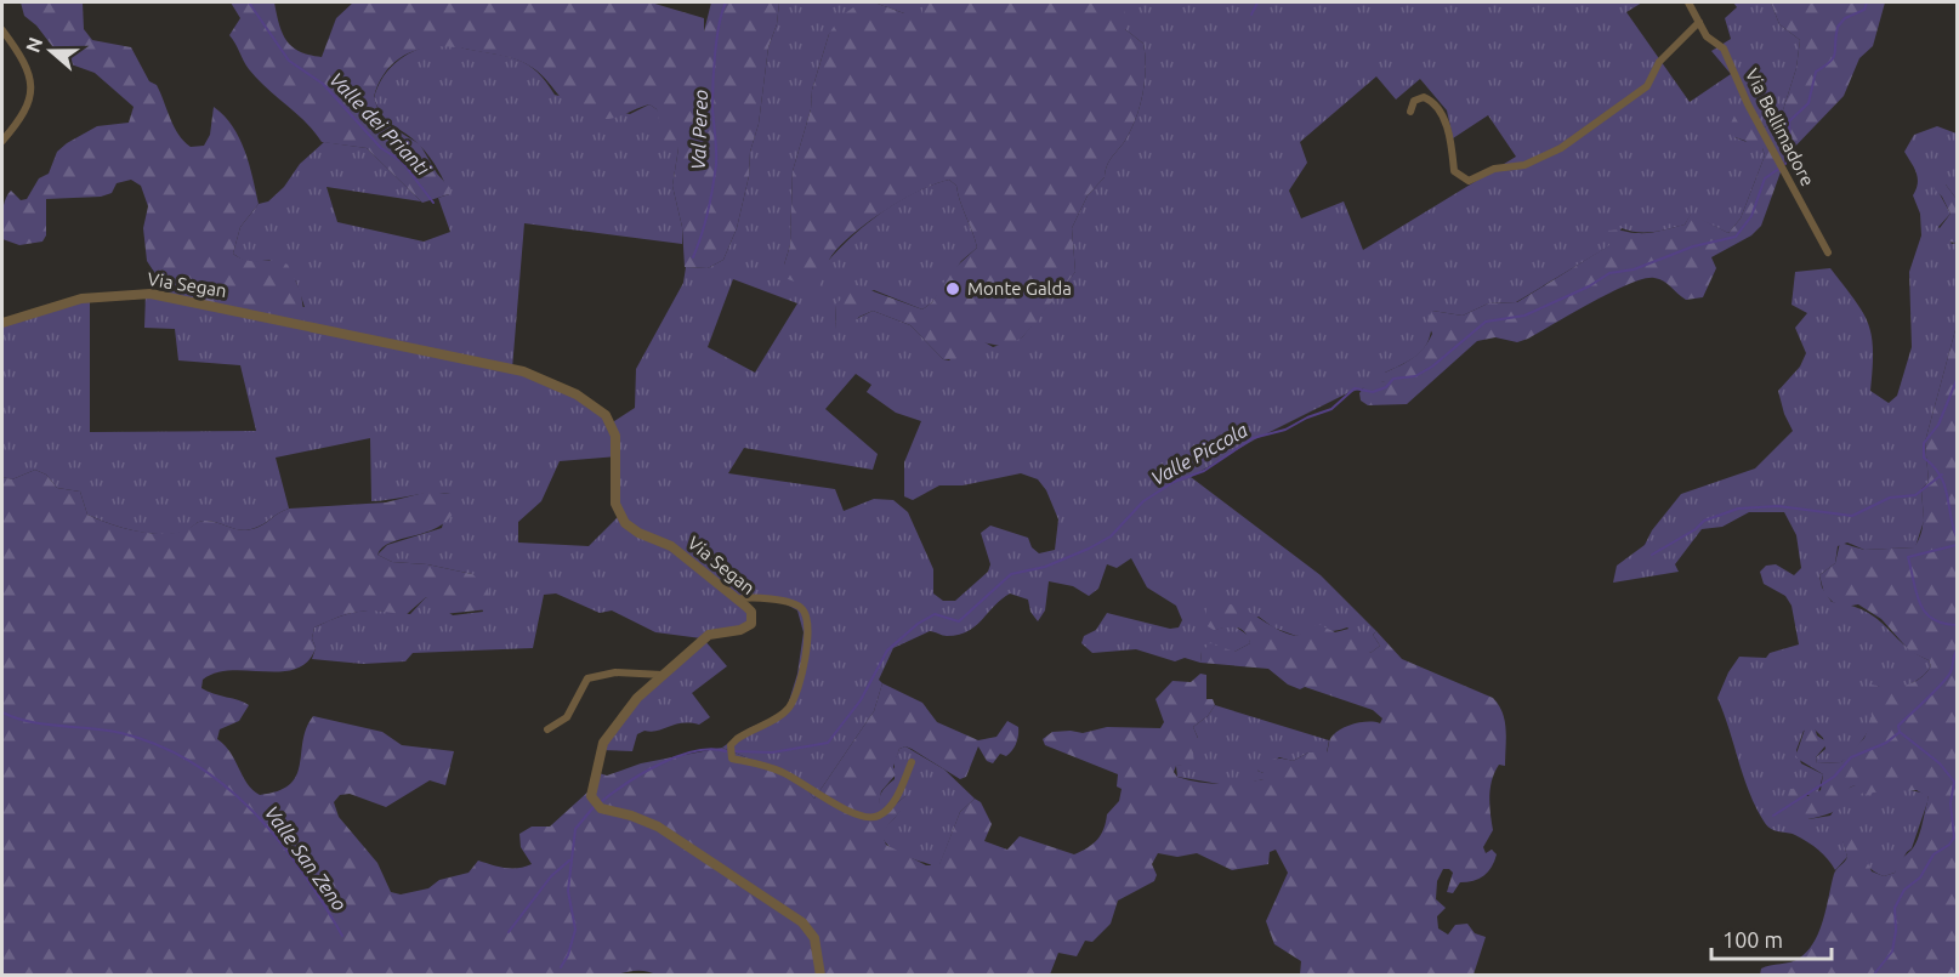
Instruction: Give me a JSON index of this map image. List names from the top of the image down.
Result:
{
  "streets": {
    "street": ["Via Bellimadore", "Via Segan"]
  },
  "water": [
    "Valle dei Prianti",
    "Val Pereo",
    "Valle Piccola",
    "Valle San Zeno"
  ],
  "places": ["Monte Galda"],
  "scale_bar": "100 m",
  "north": "left"
}
